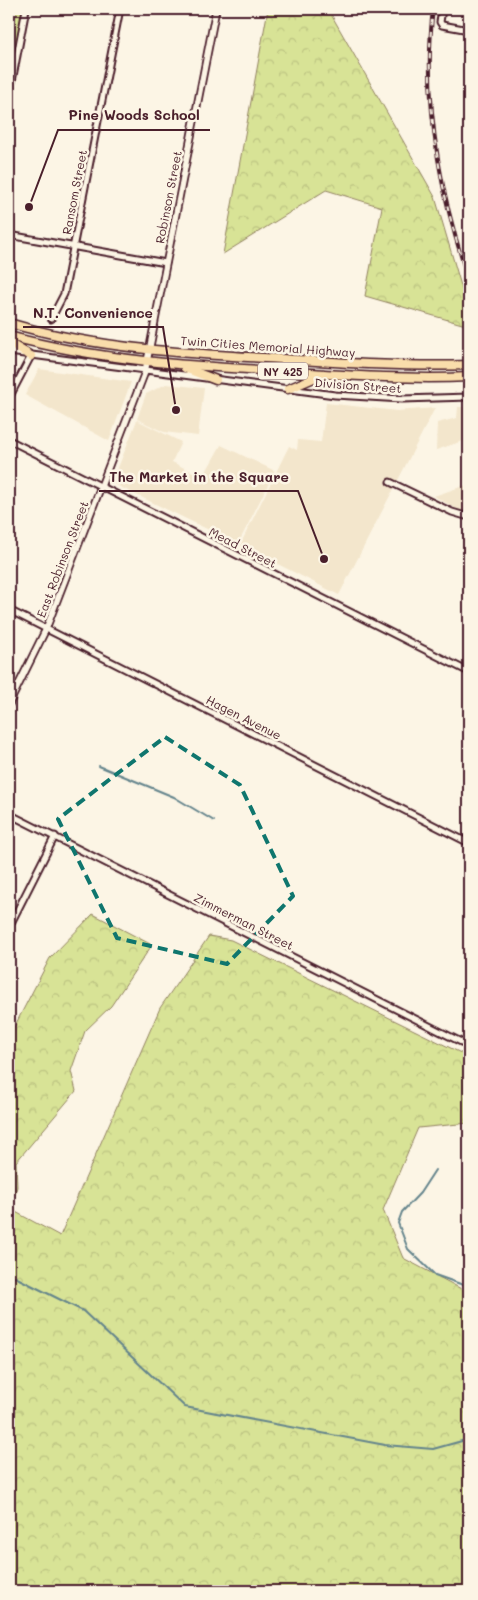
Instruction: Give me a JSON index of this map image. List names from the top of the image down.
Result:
{
  "streets": {
    "main road": ["Twin Cities Memorial Highway", "NY 425"],
    "street": [
      "Ransom Street",
      "Robinson Street",
      "Division Street",
      "Mead Street",
      "East Robinson Street",
      "Hagen Avenue",
      "Zimmerman Street"
    ]
  },
  "crossings": [
    ["Robinson Street", "Twin Cities Memorial Highway"],
    ["Robinson Street", "East Robinson Street"],
    ["Twin Cities Memorial Highway", "East Robinson Street"],
    ["Division Street", "East Robinson Street"],
    ["Mead Street", "East Robinson Street"],
    ["East Robinson Street", "Hagen Avenue"]
  ],
  "places": ["Pine Woods School", "N.T. Convenience", "The Market in the Square"]
}
